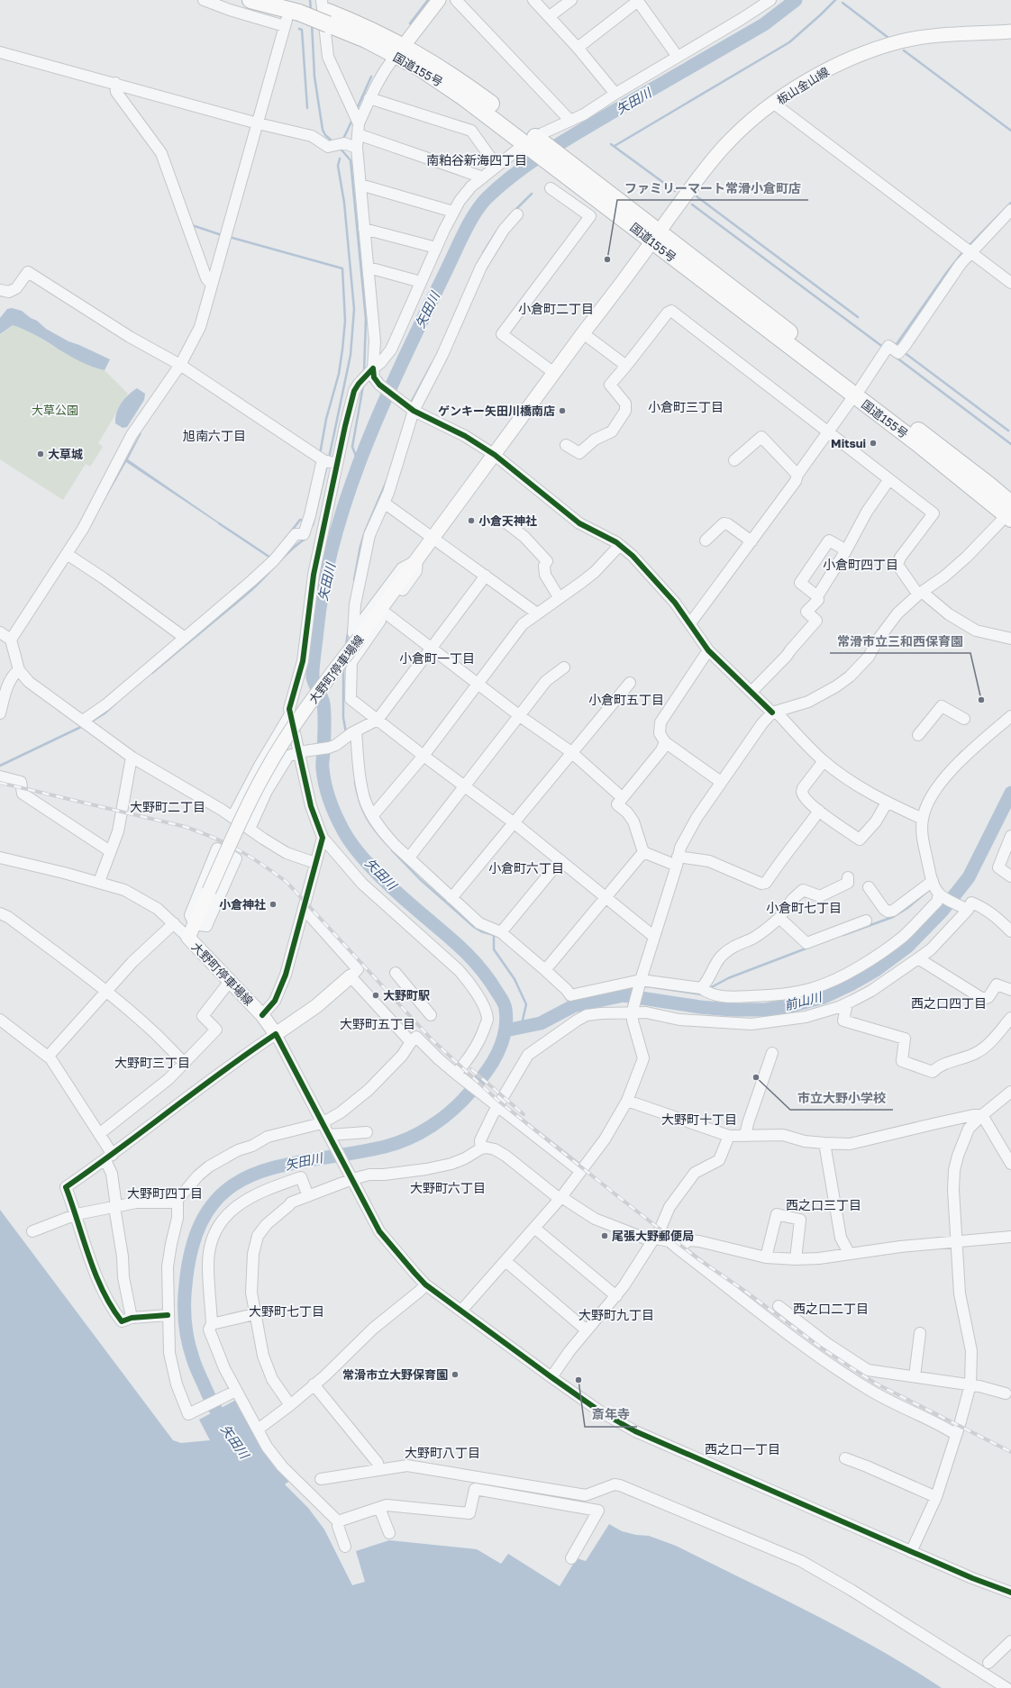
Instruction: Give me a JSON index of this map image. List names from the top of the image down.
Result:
{
  "streets": {
    "highway": ["国道155号"],
    "main road": ["板山金山線", "大野町停車場線"]
  },
  "crossings": [
    ["国道155号", "板山金山線"],
    ["国道155号", "大野町停車場線"],
    ["板山金山線", "大野町停車場線"]
  ],
  "districts": [
    "南粕谷新海四丁目",
    "小倉町二丁目",
    "小倉町三丁目",
    "旭南六丁目",
    "小倉町四丁目",
    "小倉町一丁目",
    "小倉町五丁目",
    "大野町二丁目",
    "小倉町六丁目",
    "小倉町七丁目",
    "西之口四丁目",
    "大野町五丁目",
    "大野町三丁目",
    "大野町十丁目",
    "大野町六丁目",
    "大野町四丁目",
    "西之口三丁目",
    "西之口二丁目",
    "大野町七丁目",
    "大野町九丁目",
    "西之口一丁目",
    "大野町八丁目"
  ],
  "water": ["矢田川", "前山川"],
  "parks": ["大草公園"],
  "places": [
    "ファミリーマート常滑小倉町店",
    "ゲンキー矢田川橋南店",
    "Mitsui",
    "大草城",
    "小倉天神社",
    "常滑市立三和西保育園",
    "小倉神社",
    "大野町駅",
    "市立大野小学校",
    "尾張大野郵便局",
    "常滑市立大野保育園",
    "斎年寺"
  ]
}
